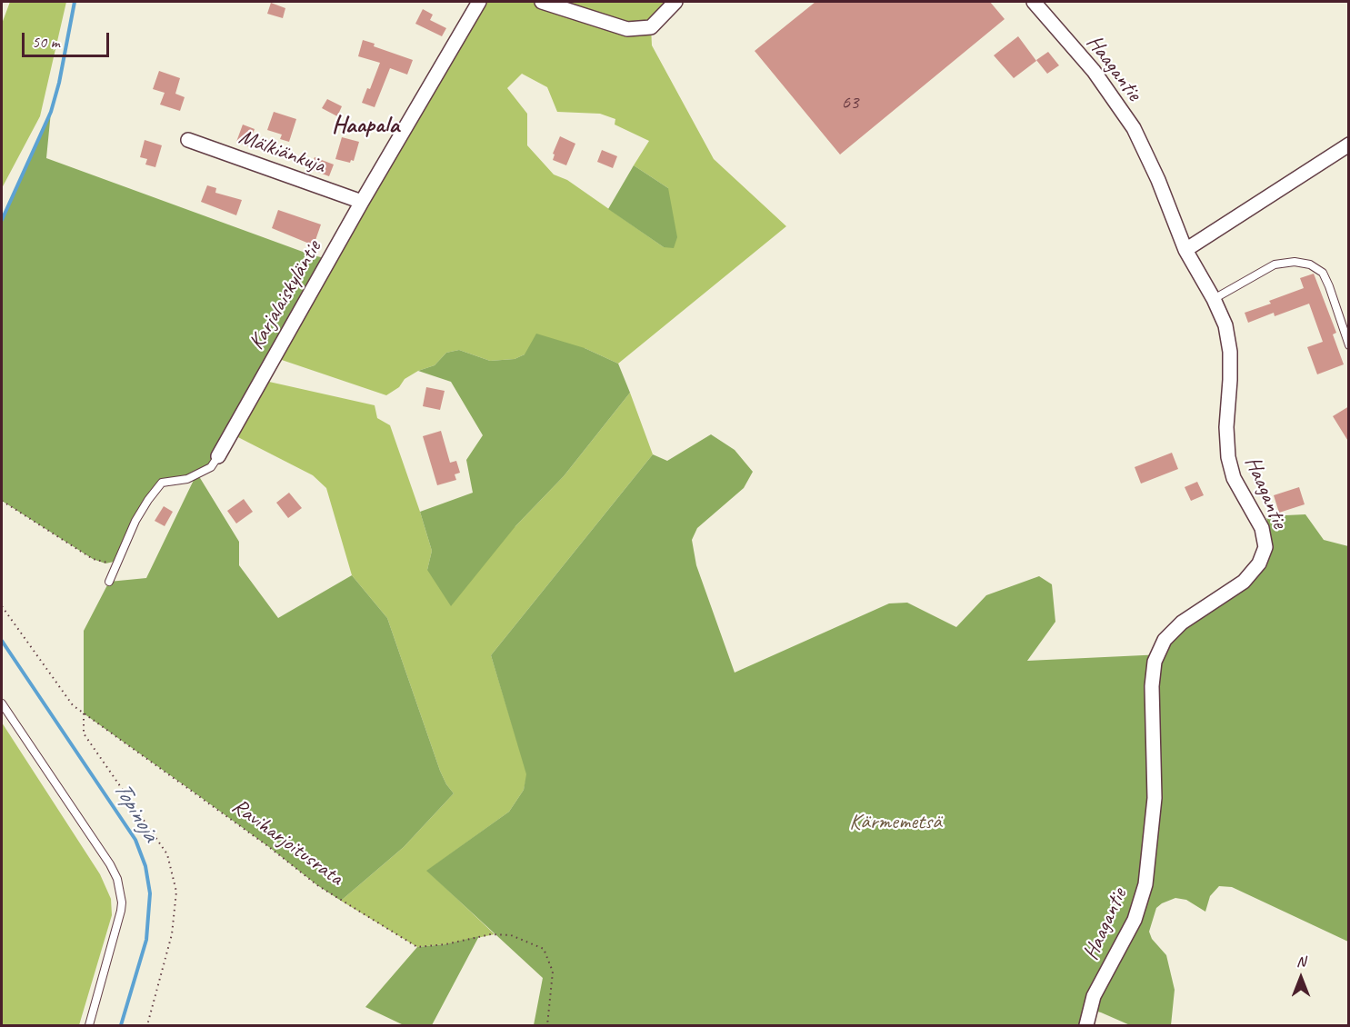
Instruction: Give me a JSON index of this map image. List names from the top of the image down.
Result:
{
  "streets": {
    "street": ["Haagantie", "Mälkiänkuja", "Karjalaiskyläntie"],
    "path": ["Raviharjoitusrata"]
  },
  "crossings": [
    ["Mälkiänkuja", "Karjalaiskyläntie"]
  ],
  "districts": ["Haapala"],
  "water": ["Topinoja"],
  "parks": ["Kärmemetsä"],
  "house_numbers": ["63"],
  "scale_bar": "50 m",
  "north": "top"
}
